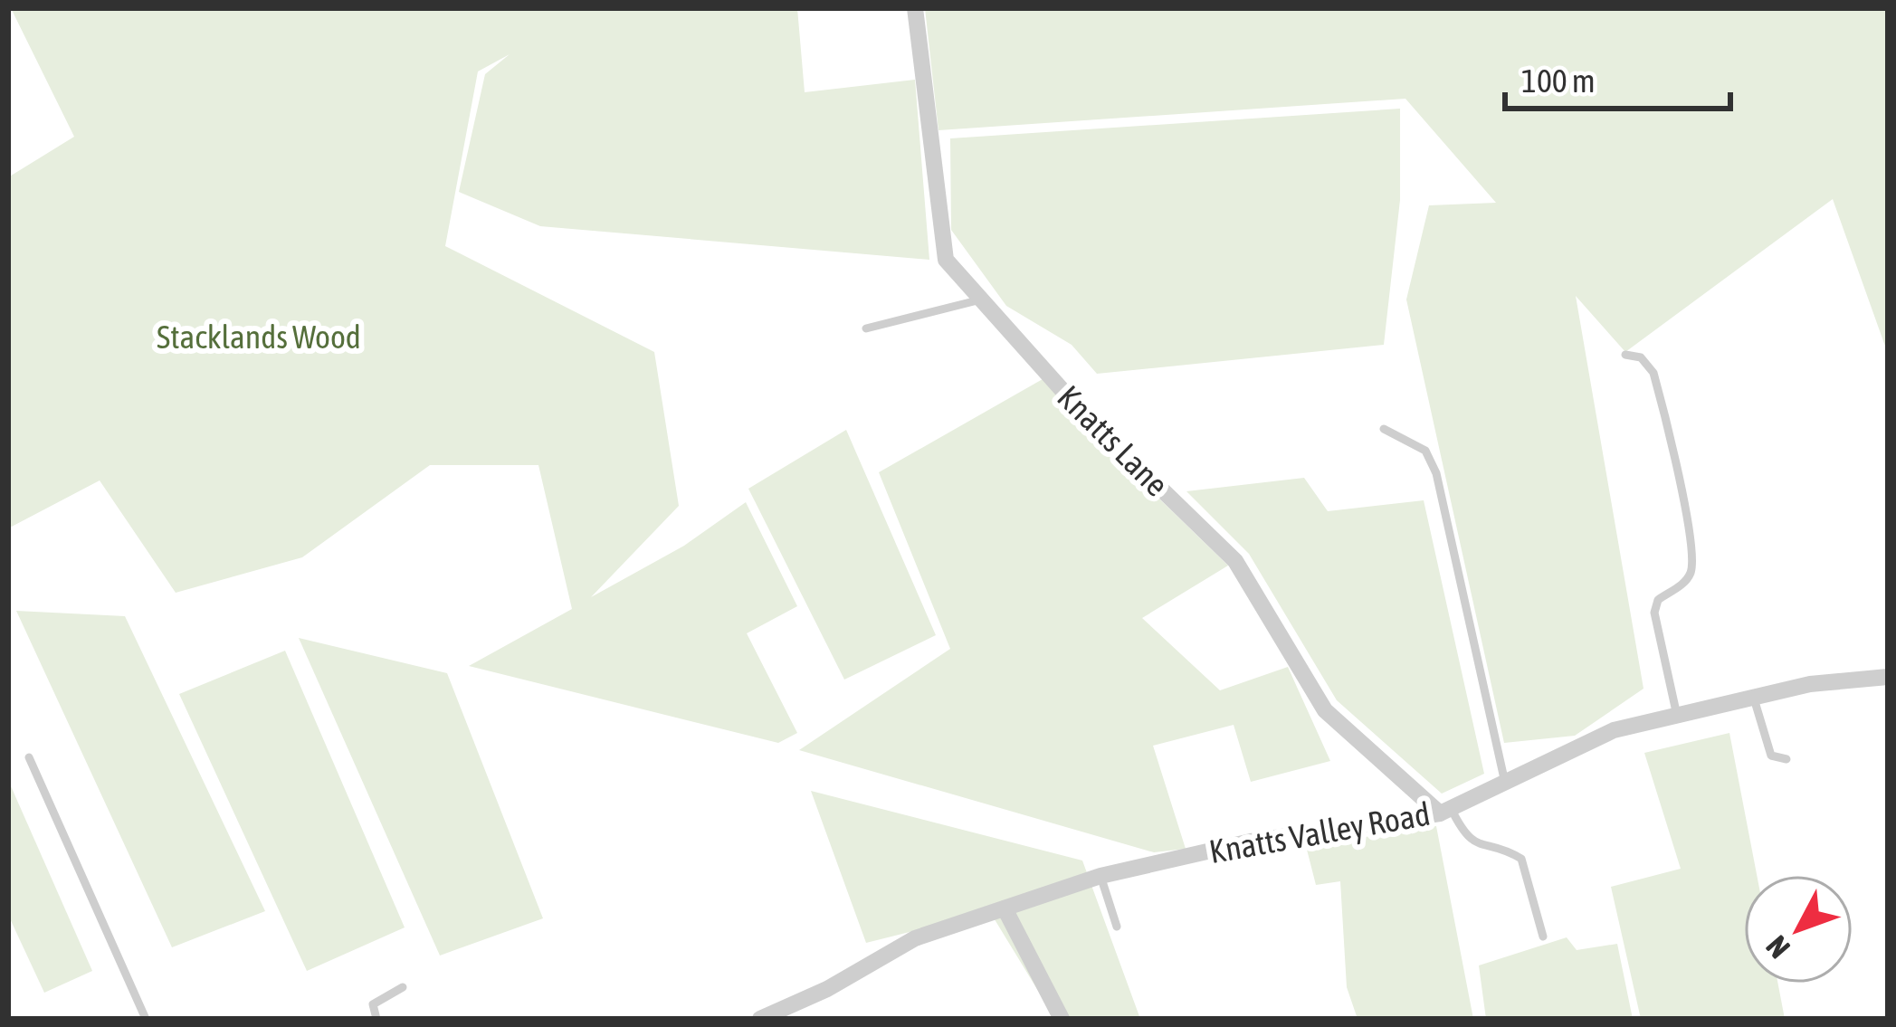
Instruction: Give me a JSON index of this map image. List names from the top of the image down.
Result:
{
  "streets": {
    "street": ["Knatts Lane", "Knatts Valley Road"]
  },
  "crossings": [
    ["Knatts Lane", "Knatts Valley Road"]
  ],
  "parks": ["Stacklands Wood"],
  "scale_bar": "100 m",
  "north": "bottom left"
}
